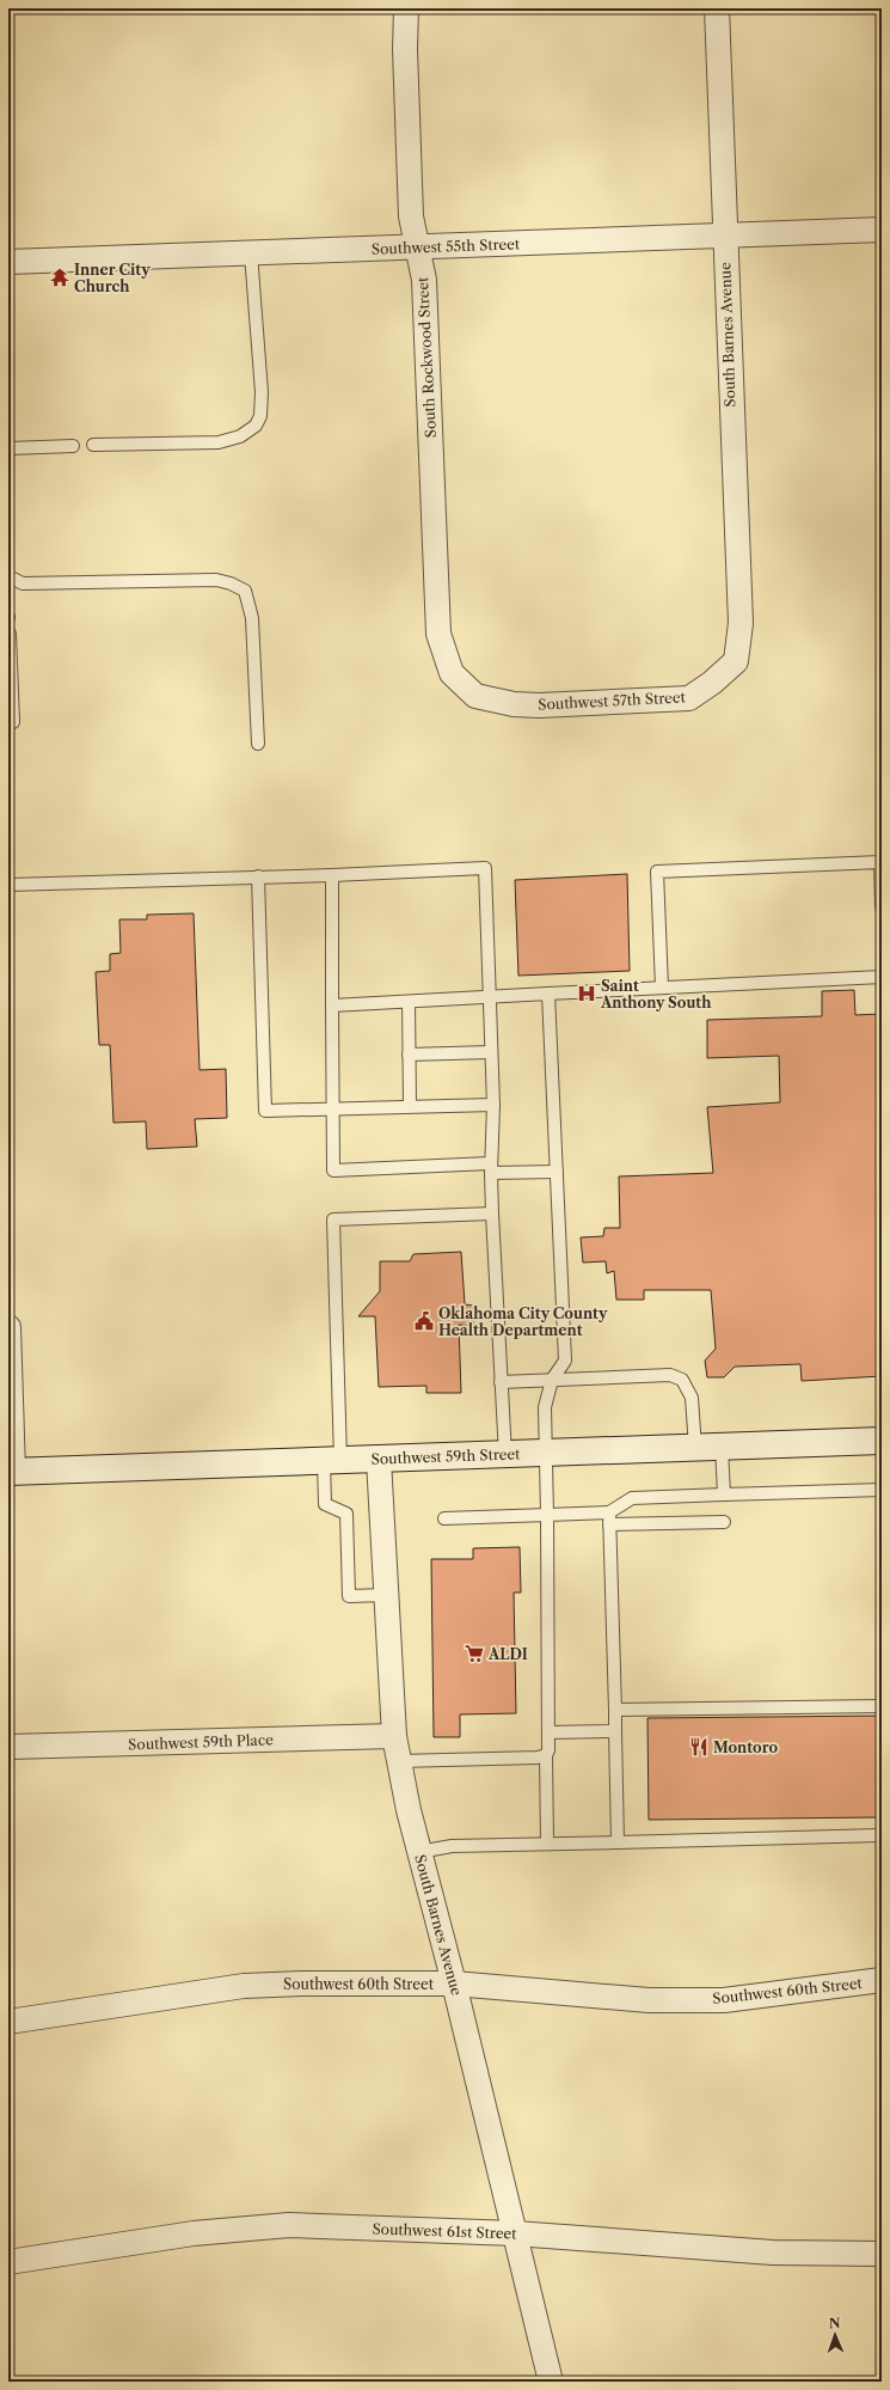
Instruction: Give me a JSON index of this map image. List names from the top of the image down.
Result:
{
  "streets": {
    "main road": ["Southwest 59th Street"],
    "street": [
      "Southwest 55th Street",
      "South Barnes Avenue",
      "South Rockwood Street",
      "Southwest 57th Street",
      "Southwest 59th Place",
      "Southwest 60th Street",
      "Southwest 61st Street"
    ]
  },
  "crossings": [
    ["Southwest 55th Street", "South Barnes Avenue"],
    ["Southwest 55th Street", "South Rockwood Street"],
    ["South Barnes Avenue", "Southwest 57th Street"],
    ["South Barnes Avenue", "Southwest 59th Street"],
    ["South Barnes Avenue", "Southwest 59th Place"],
    ["South Barnes Avenue", "Southwest 60th Street"],
    ["South Barnes Avenue", "Southwest 61st Street"],
    ["South Rockwood Street", "Southwest 57th Street"]
  ],
  "places": {
    "temple": ["Inner City Church"],
    "hospital": ["Saint Anthony South"],
    "public building": ["Oklahoma City County Health Department"],
    "supermarket": ["ALDI"],
    "restaurant": ["Montoro"]
  },
  "north": "top"
}
